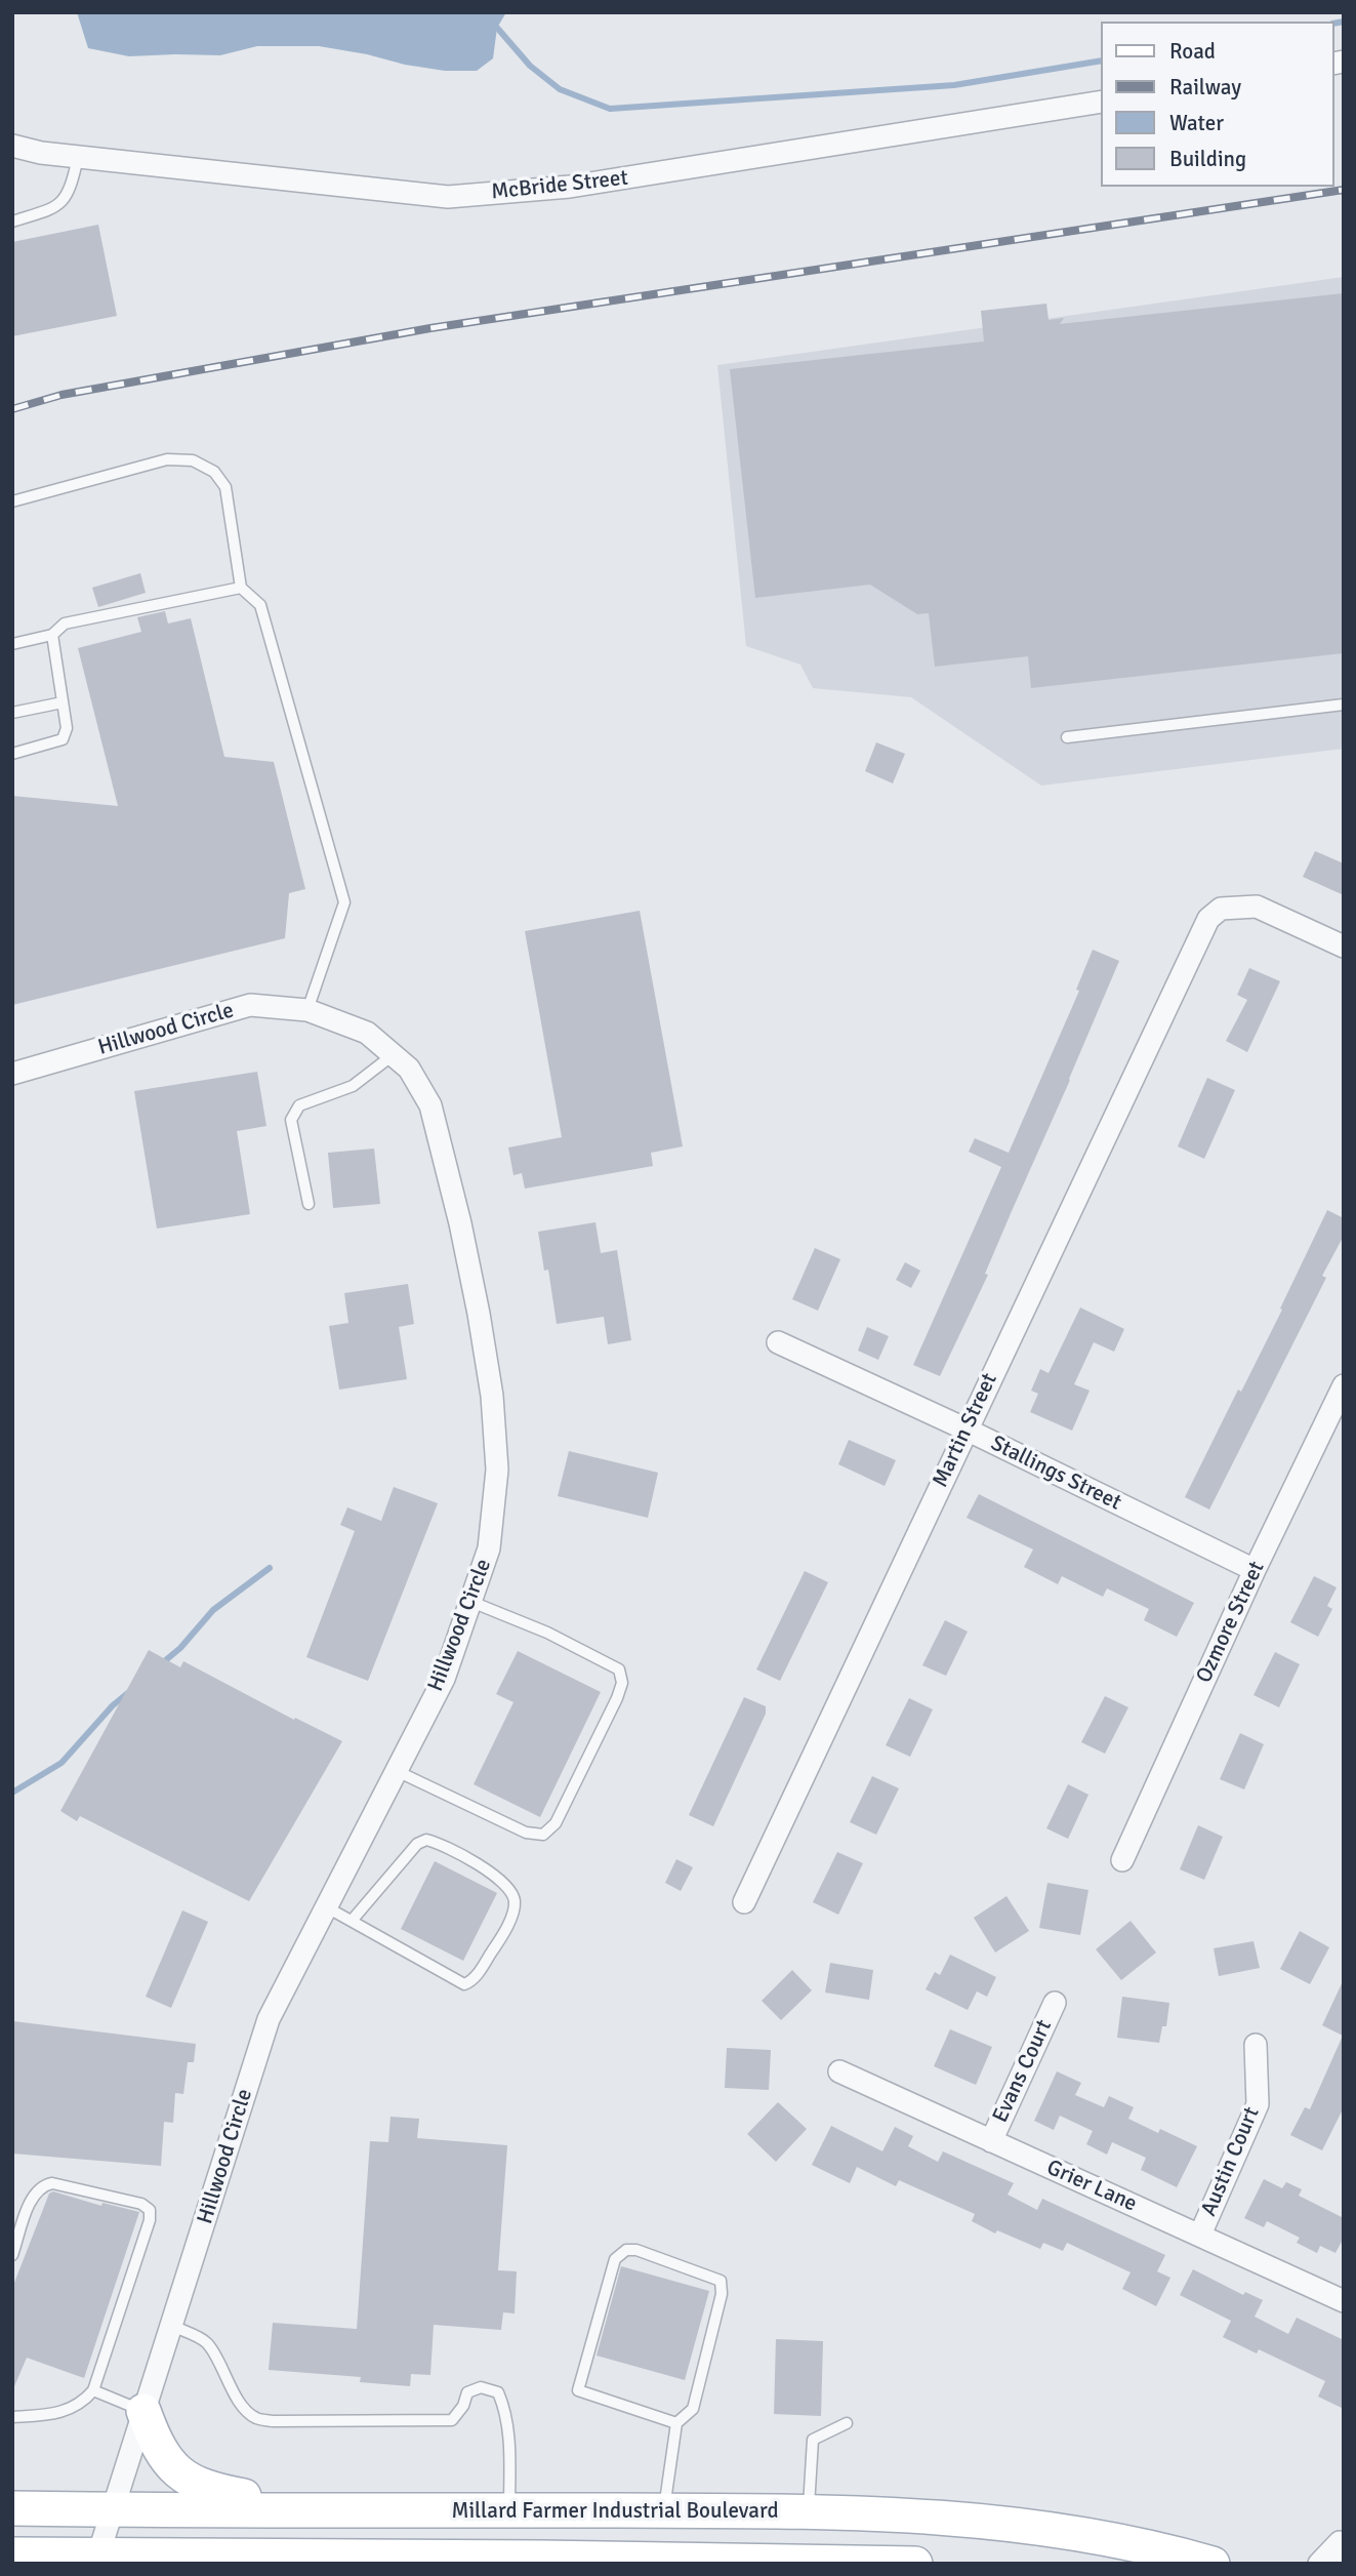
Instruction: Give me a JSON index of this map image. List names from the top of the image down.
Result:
{
  "streets": {
    "main road": ["Millard Farmer Industrial Boulevard"],
    "street": [
      "McBride Street",
      "Hillwood Circle",
      "Martin Street",
      "Stallings Street",
      "Ozmore Street",
      "Evans Court",
      "Austin Court",
      "Grier Lane"
    ]
  },
  "crossings": [
    ["Hillwood Circle", "Millard Farmer Industrial Boulevard"],
    ["Martin Street", "Stallings Street"],
    ["Stallings Street", "Ozmore Street"],
    ["Evans Court", "Grier Lane"],
    ["Austin Court", "Grier Lane"]
  ],
  "legend": [
    "Road",
    "Railway",
    "Water",
    "Building"
  ]
}
